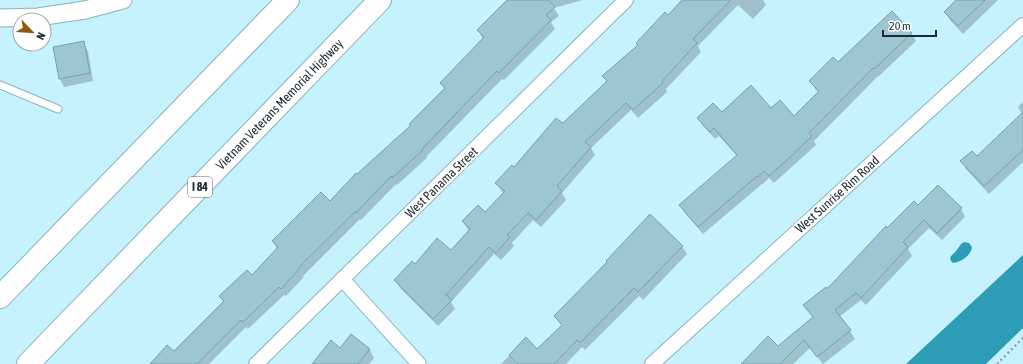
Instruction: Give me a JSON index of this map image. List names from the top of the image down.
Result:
{
  "streets": {
    "highway": ["Vietnam Veterans Memorial Highway", "I 84"],
    "street": ["West Panama Street", "West Sunrise Rim Road"]
  },
  "scale_bar": "20 m",
  "north": "bottom right"
}
